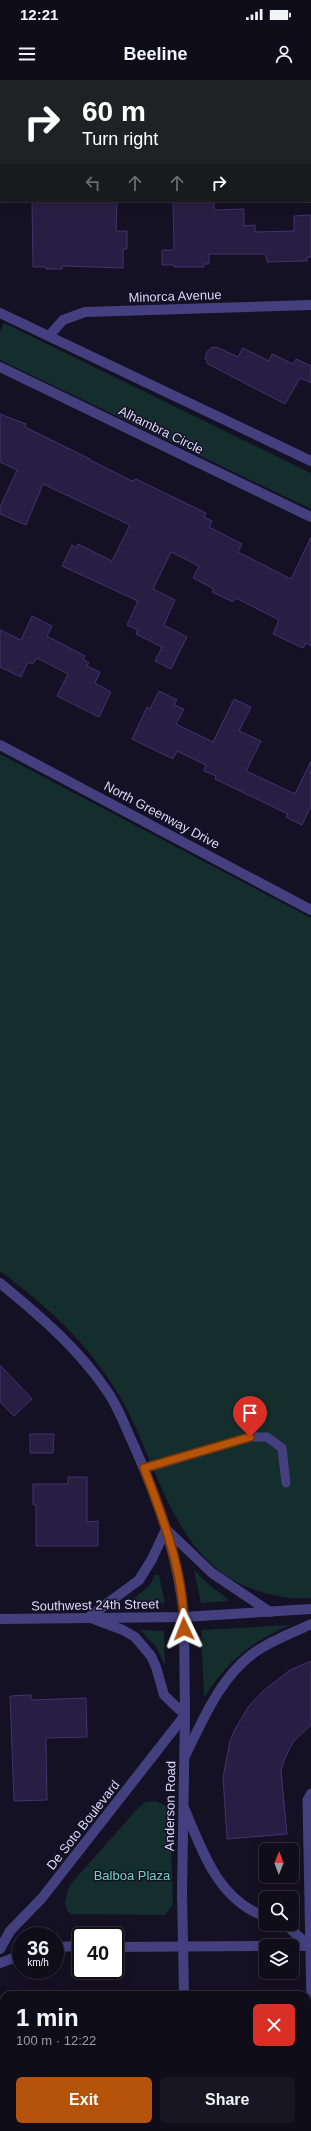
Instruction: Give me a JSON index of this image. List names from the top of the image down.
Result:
{
  "streets": {
    "street": [
      "Minorca Avenue",
      "Alhambra Circle",
      "North Greenway Drive",
      "Southwest 24th Street",
      "Anderson Road",
      "De Soto Boulevard"
    ]
  },
  "crossings": [
    ["Southwest 24th Street", "Anderson Road"],
    ["Anderson Road", "De Soto Boulevard"]
  ],
  "parks": ["Balboa Plaza"],
  "north": "top",
  "page": {
    "status": "12:21",
    "header": "Beeline",
    "turn": ["60 m", "Turn right"],
    "speed": "36 km/h",
    "limit": "40",
    "heading": ["1 min", "100 m · 12:22"],
    "buttons": ["Exit", "Share"]
  }
}
